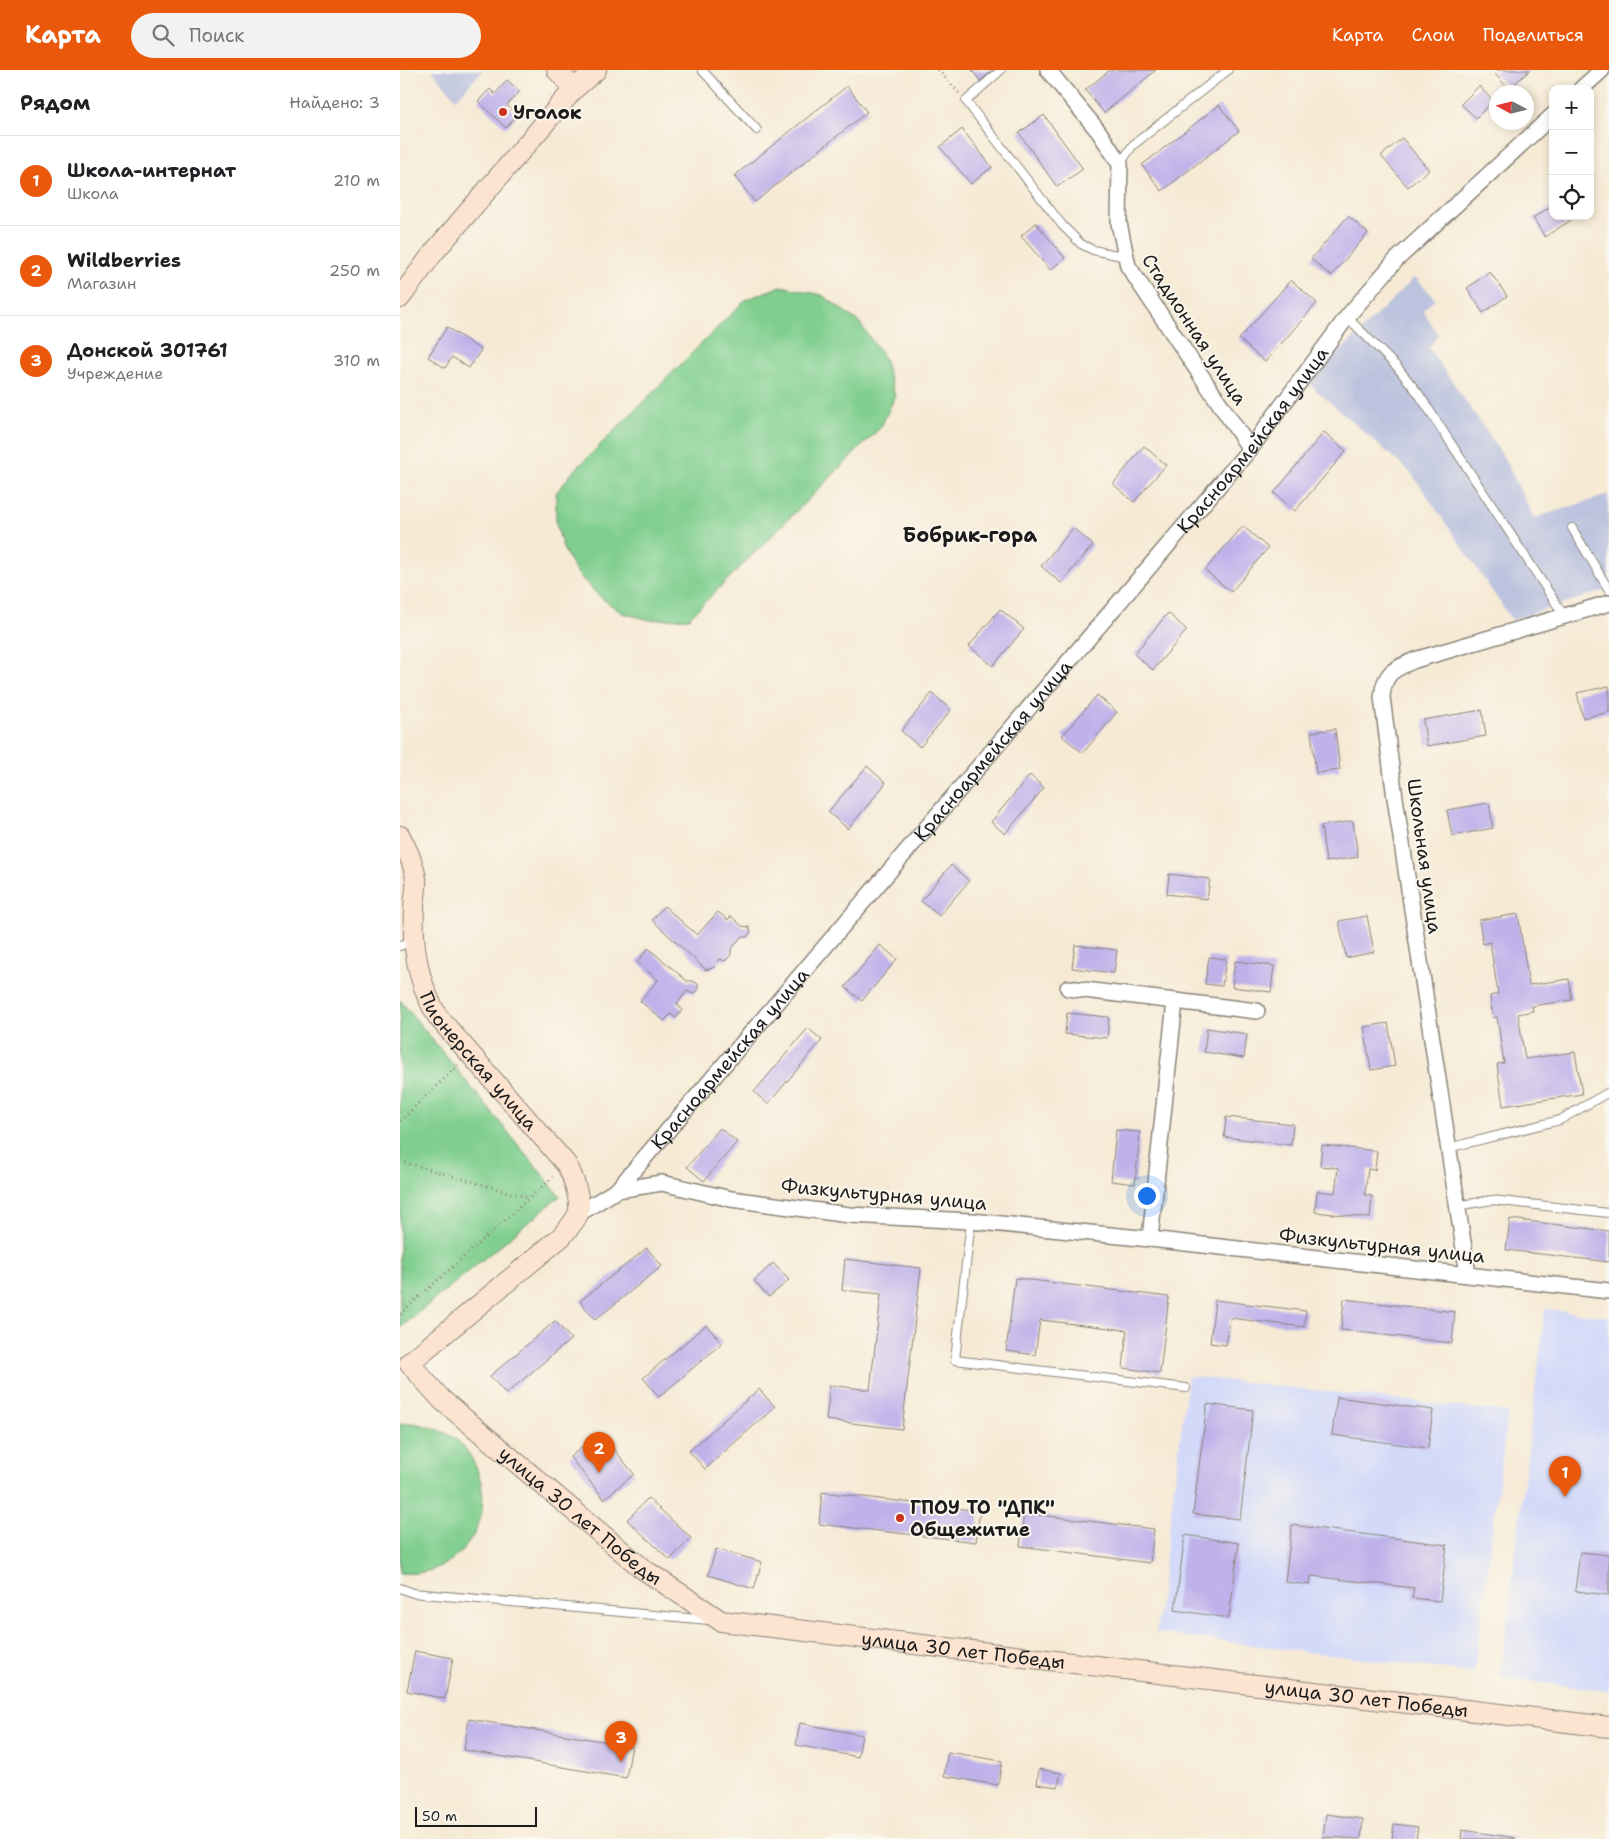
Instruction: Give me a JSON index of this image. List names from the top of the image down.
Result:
{
  "streets": {
    "main road": ["Красноармейская улица", "Пионерская улица", "улица 30 лет Победы"],
    "street": ["Стадионная улица", "Школьная улица", "Физкультурная улица"]
  },
  "crossings": [
    ["Стадионная улица", "Красноармейская улица"],
    ["Красноармейская улица", "Пионерская улица"],
    ["Красноармейская улица", "Физкультурная улица"],
    ["Красноармейская улица", "улица 30 лет Победы"],
    ["Школьная улица", "Физкультурная улица"]
  ],
  "districts": ["Бобрик-гора"],
  "places": ["Уголок", "ГПОУ ТО \"ДПК\" Общежитие"],
  "scale_bar": "50 m",
  "north": "left",
  "page": {
    "header": "Карта",
    "search": "Поиск",
    "nav": ["Карта", "Слои", "Поделиться"],
    "heading": ["Рядом", "Найдено: 3"],
    "map_buttons": ["+", "−"],
    "list": [
      {
        "mark": "1",
        "name": "Школа-интернат",
        "note": "Школа",
        "value": "210 m"
      },
      {
        "mark": "2",
        "name": "Wildberries",
        "note": "Магазин",
        "value": "250 m"
      },
      {
        "mark": "3",
        "name": "Донской 301761",
        "note": "Учреждение",
        "value": "310 m"
      }
    ],
    "pins": ["2", "1", "3"],
    "scale": "50 m"
  }
}
